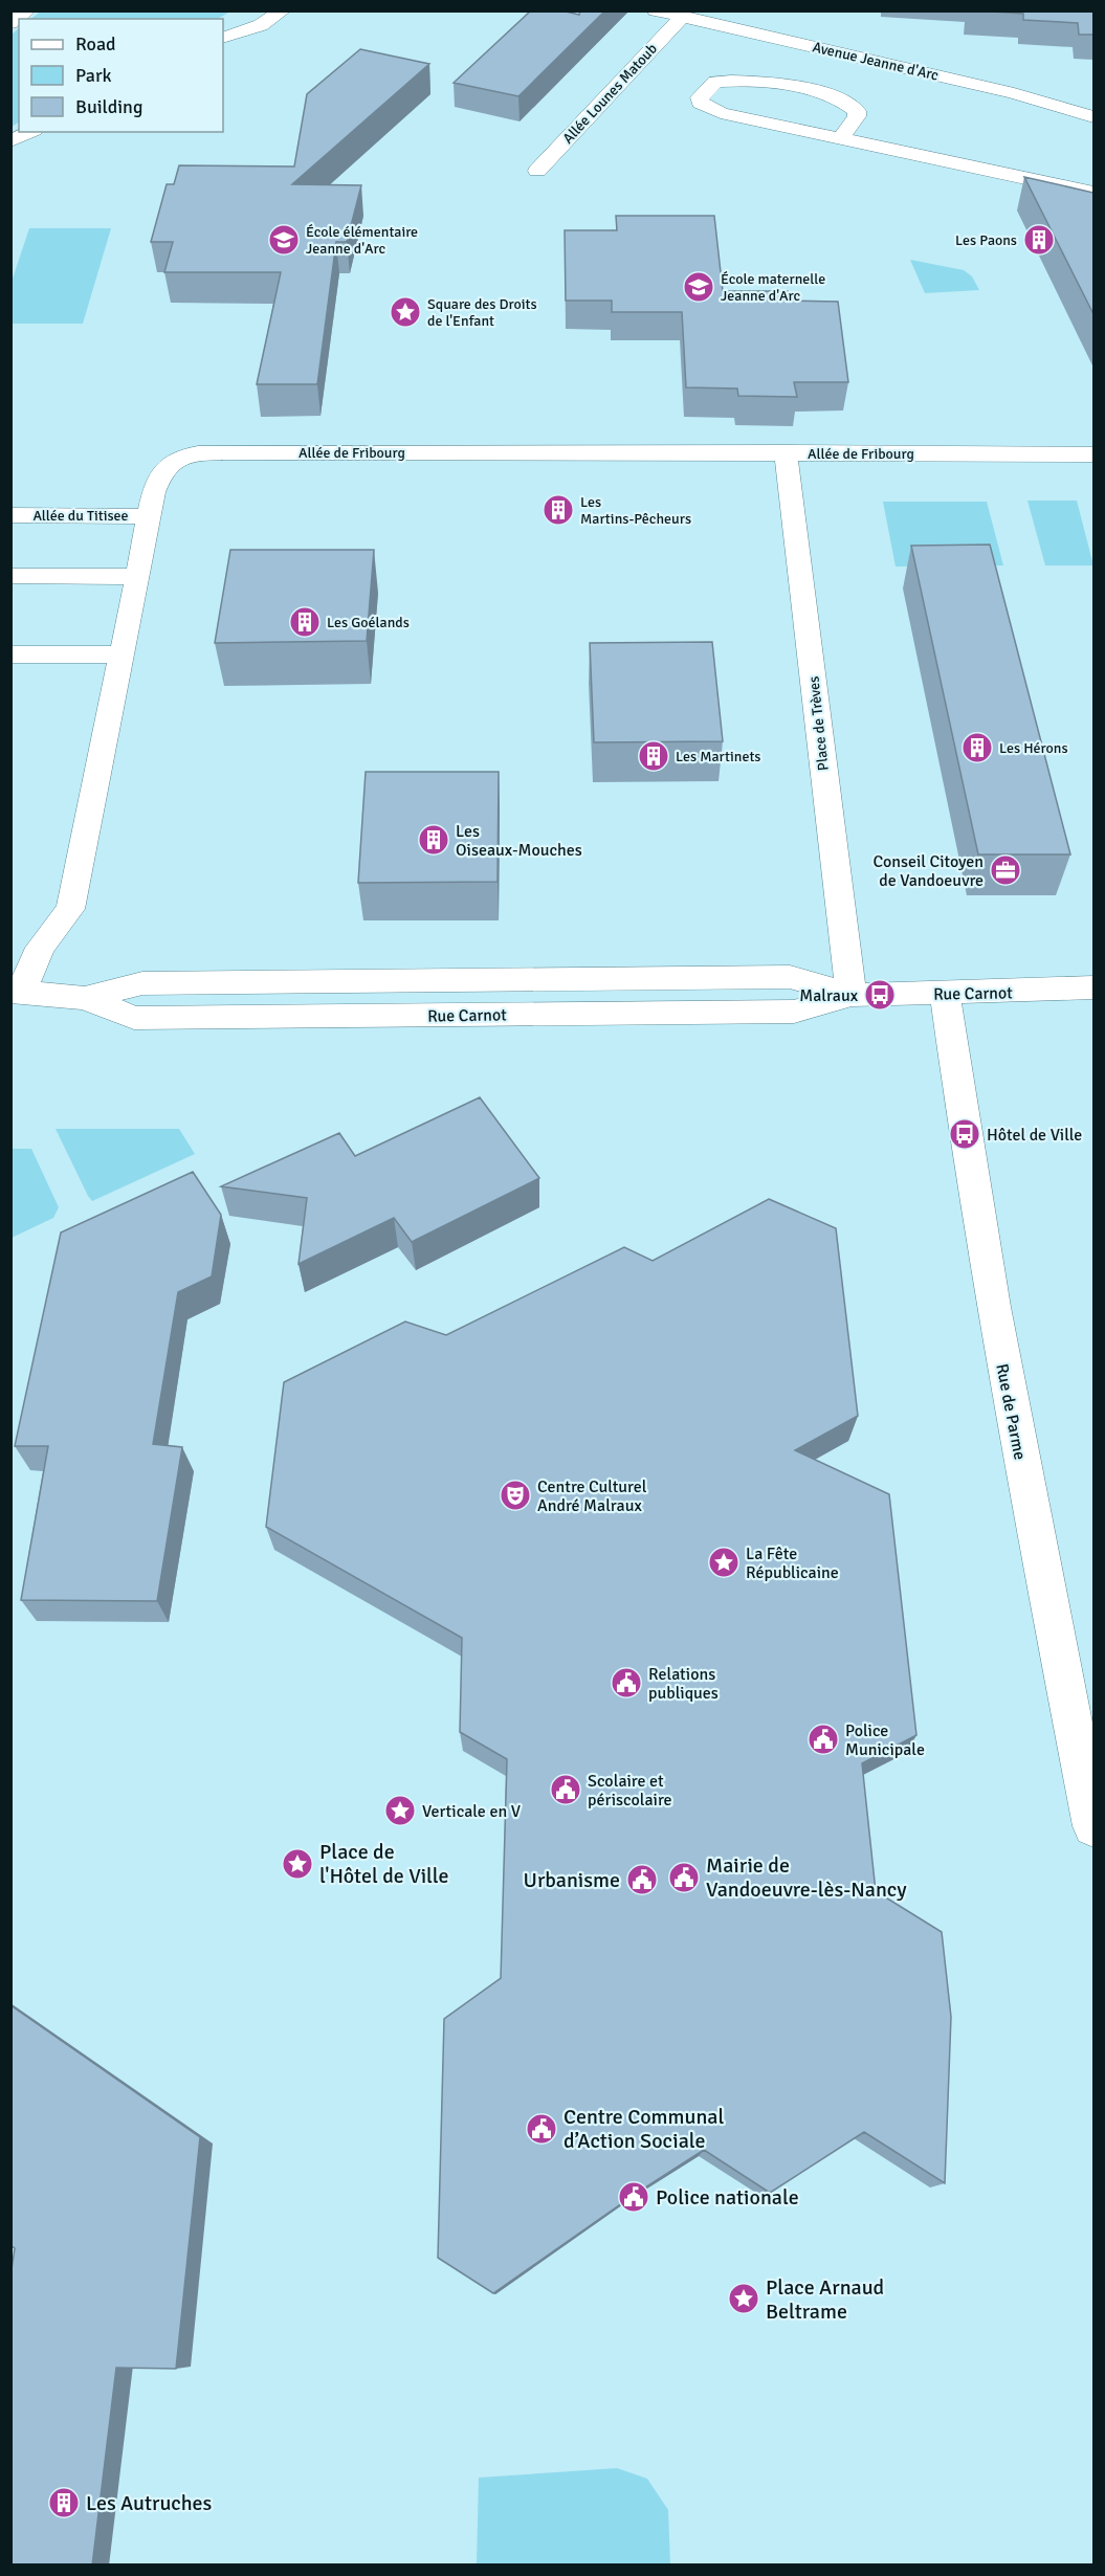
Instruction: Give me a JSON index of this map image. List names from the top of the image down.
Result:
{
  "streets": {
    "street": [
      "Avenue Jeanne d'Arc",
      "Allée Lounes Matoub",
      "Allée de Fribourg",
      "Allée du Titisee",
      "Place de Trèves",
      "Rue Carnot",
      "Rue de Parme"
    ]
  },
  "crossings": [
    ["Avenue Jeanne d'Arc", "Allée Lounes Matoub"],
    ["Allée de Fribourg", "Allée du Titisee"],
    ["Allée de Fribourg", "Place de Trèves"],
    ["Allée de Fribourg", "Rue Carnot"],
    ["Place de Trèves", "Rue Carnot"],
    ["Rue Carnot", "Rue de Parme"]
  ],
  "places": {
    "school or university": ["École élémentaire Jeanne d'Arc", "École maternelle Jeanne d'Arc"],
    "building": [
      "Les Paons",
      "Les Martins-Pêcheurs",
      "Les Goélands",
      "Les Hérons",
      "Les Martinets",
      "Les Oiseaux-Mouches",
      "Les Autruches"
    ],
    "place": [
      "Square des Droits de l'Enfant",
      "La Fête Républicaine",
      "Verticale en V",
      "Place de l'Hôtel de Ville",
      "Place Arnaud Beltrame"
    ],
    "office": ["Conseil Citoyen de Vandoeuvre"],
    "bus stop": ["Malraux", "Hôtel de Ville"],
    "theatre": ["Centre Culturel André Malraux"],
    "public building": [
      "Relations publiques",
      "Police Municipale",
      "Scolaire et périscolaire",
      "Mairie de Vandoeuvre-lès-Nancy",
      "Urbanisme",
      "Centre Communal d’Action Sociale",
      "Police nationale"
    ]
  },
  "legend": ["Road", "Park", "Building"]
}
